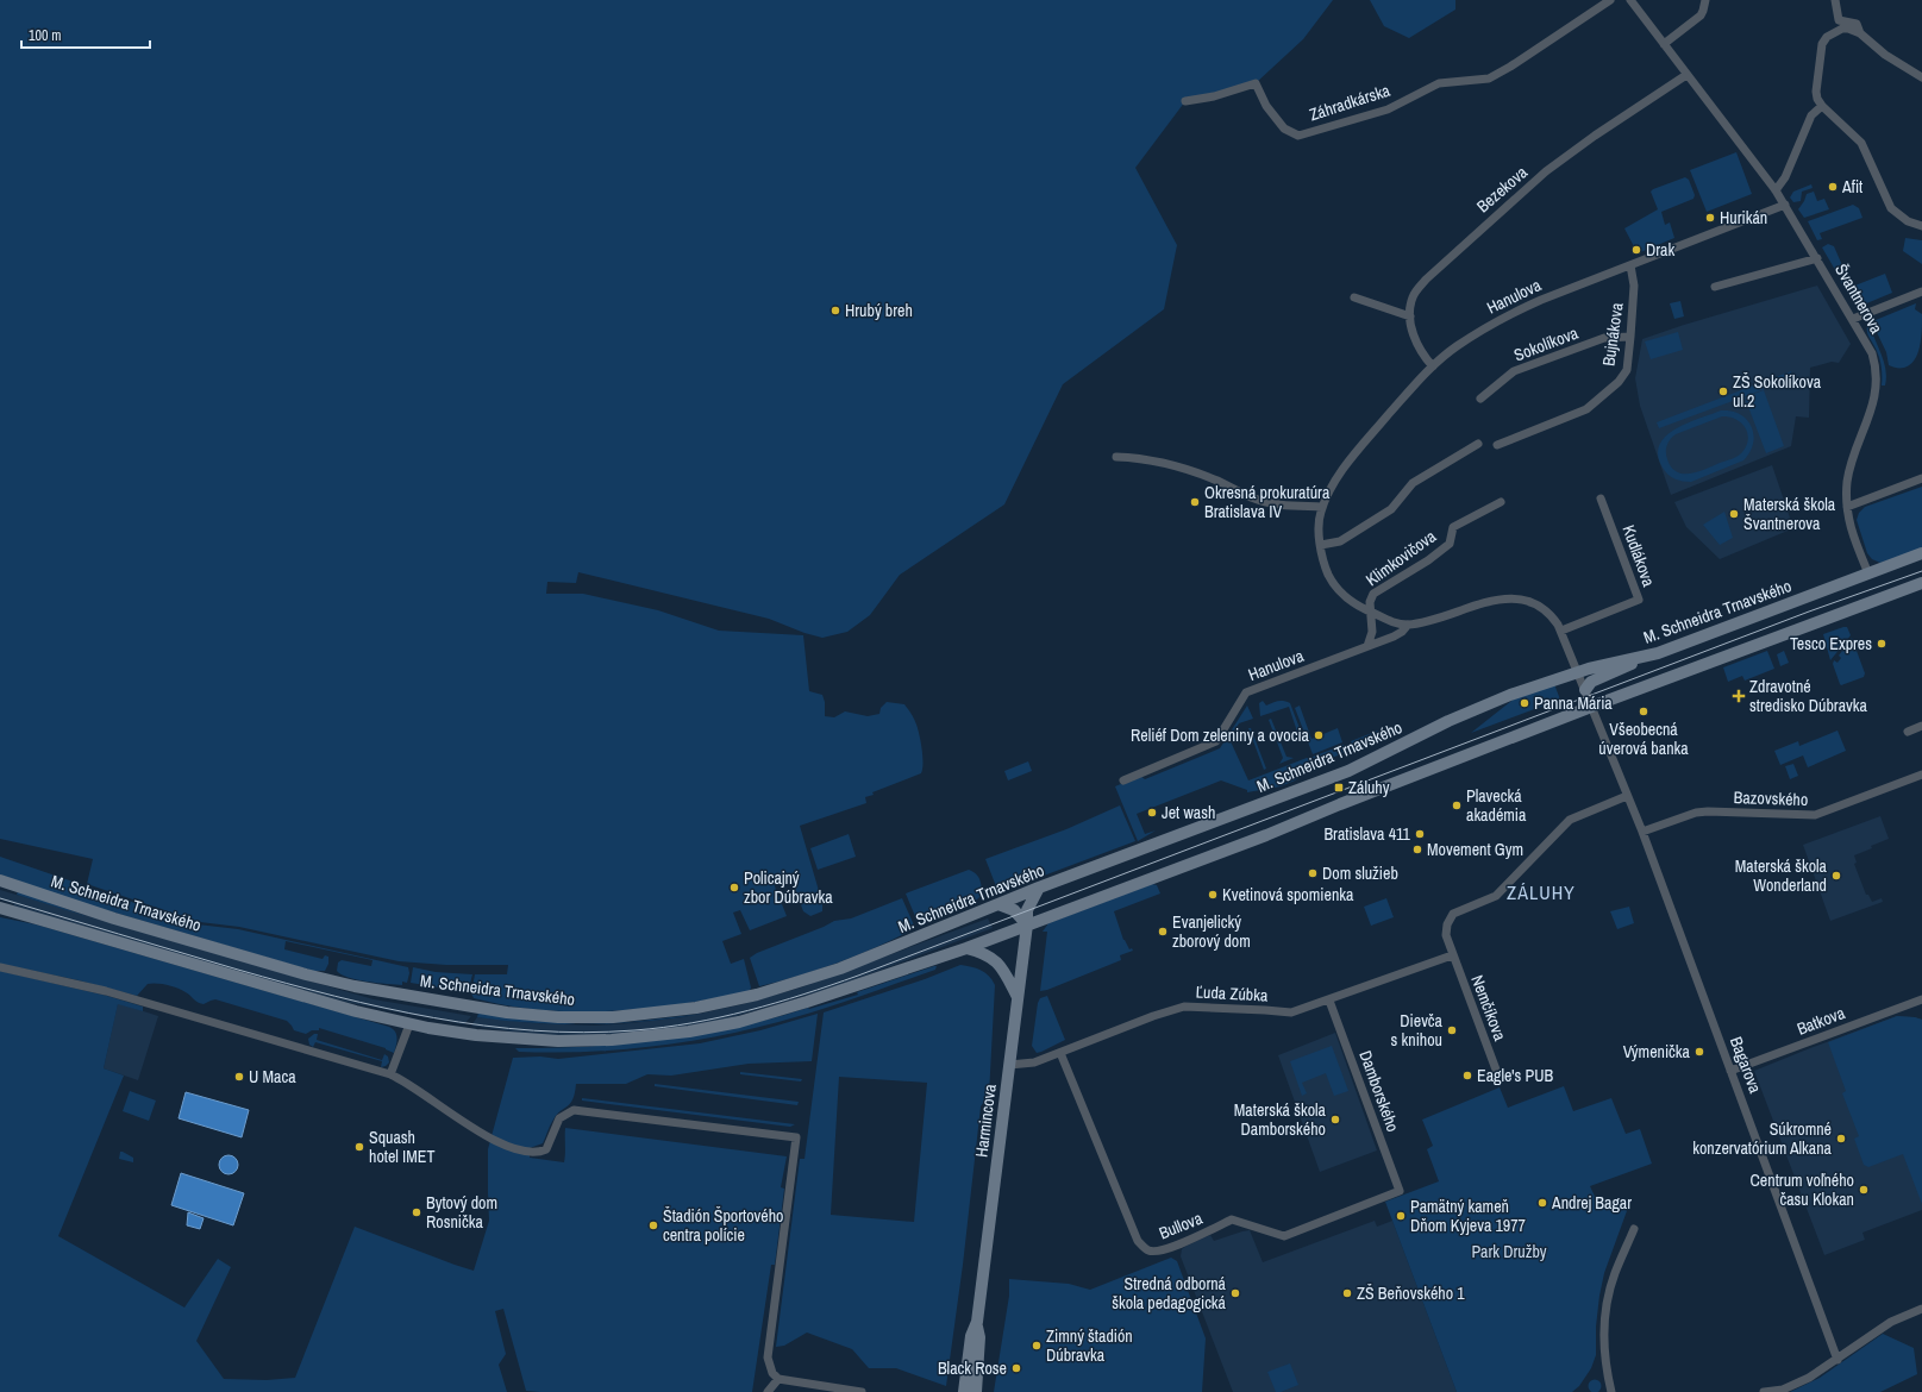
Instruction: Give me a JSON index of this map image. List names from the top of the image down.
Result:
{
  "streets": {
    "main road": ["M. Schneidra Trnavského", "Harmincova"],
    "street": [
      "Záhradkárska",
      "Bezekova",
      "Hanulova",
      "Švantnerova",
      "Bujnákova",
      "Sokolíkova",
      "Kudlákova",
      "Klimkovičova",
      "Bazovského",
      "Ľuda Zúbka",
      "Nemčíkova",
      "Batkova",
      "Bagarova",
      "Damborského",
      "Bullova"
    ]
  },
  "crossings": [
    ["Bezekova", "Hanulova"],
    ["Bezekova", "Švantnerova"],
    ["Hanulova", "Švantnerova"],
    ["Hanulova", "Bujnákova"],
    ["Hanulova", "Kudlákova"],
    ["Hanulova", "Klimkovičova"],
    ["Hanulova", "M. Schneidra Trnavského"],
    ["Hanulova", "Bagarova"],
    ["Švantnerova", "M. Schneidra Trnavského"],
    ["Bujnákova", "Sokolíkova"],
    ["M. Schneidra Trnavského", "Harmincova"],
    ["Bazovského", "Bagarova"],
    ["Ľuda Zúbka", "Nemčíkova"],
    ["Ľuda Zúbka", "Damborského"],
    ["Ľuda Zúbka", "Harmincova"],
    ["Ľuda Zúbka", "Bullova"],
    ["Nemčíkova", "Bagarova"],
    ["Batkova", "Bagarova"],
    ["Damborského", "Bullova"]
  ],
  "districts": ["ZÁLUHY"],
  "parks": ["Park Družby"],
  "places": {
    "other": [
      "Afit",
      "Hurikán",
      "Drak",
      "Hrubý breh",
      "ZŠ Sokolíkova ul.2",
      "Okresná prokuratúra Bratislava IV",
      "Materská škola Švantnerova",
      "Tesco Expres",
      "Panna Mária",
      "Všeobecná úverová banka",
      "Reliéf Dom zeleniny a ovocia",
      "Plavecká akadémia",
      "Jet wash",
      "Bratislava 411",
      "Movement Gym",
      "Dom služieb",
      "Materská škola Wonderland",
      "Policajný zbor Dúbravka",
      "Kvetinová spomienka",
      "Evanjelický zborový dom",
      "Dievča s knihou",
      "Výmenička",
      "Eagle's PUB",
      "U Maca",
      "Materská škola Damborského",
      "Súkromné konzervatórium Alkana",
      "Squash hotel IMET",
      "Centrum voľného času Klokan",
      "Andrej Bagar",
      "Bytový dom Rosnička",
      "Pamätný kameň Dňom Kyjeva 1977",
      "Štadión Športového centra polície",
      "Stredná odborná škola pedagogická",
      "ZŠ Beňovského 1",
      "Zimný štadión Dúbravka",
      "Black Rose"
    ],
    "health": ["Zdravotné stredisko Dúbravka"],
    "transit": ["Záluhy"]
  },
  "scale_bar": "100 m"
}
